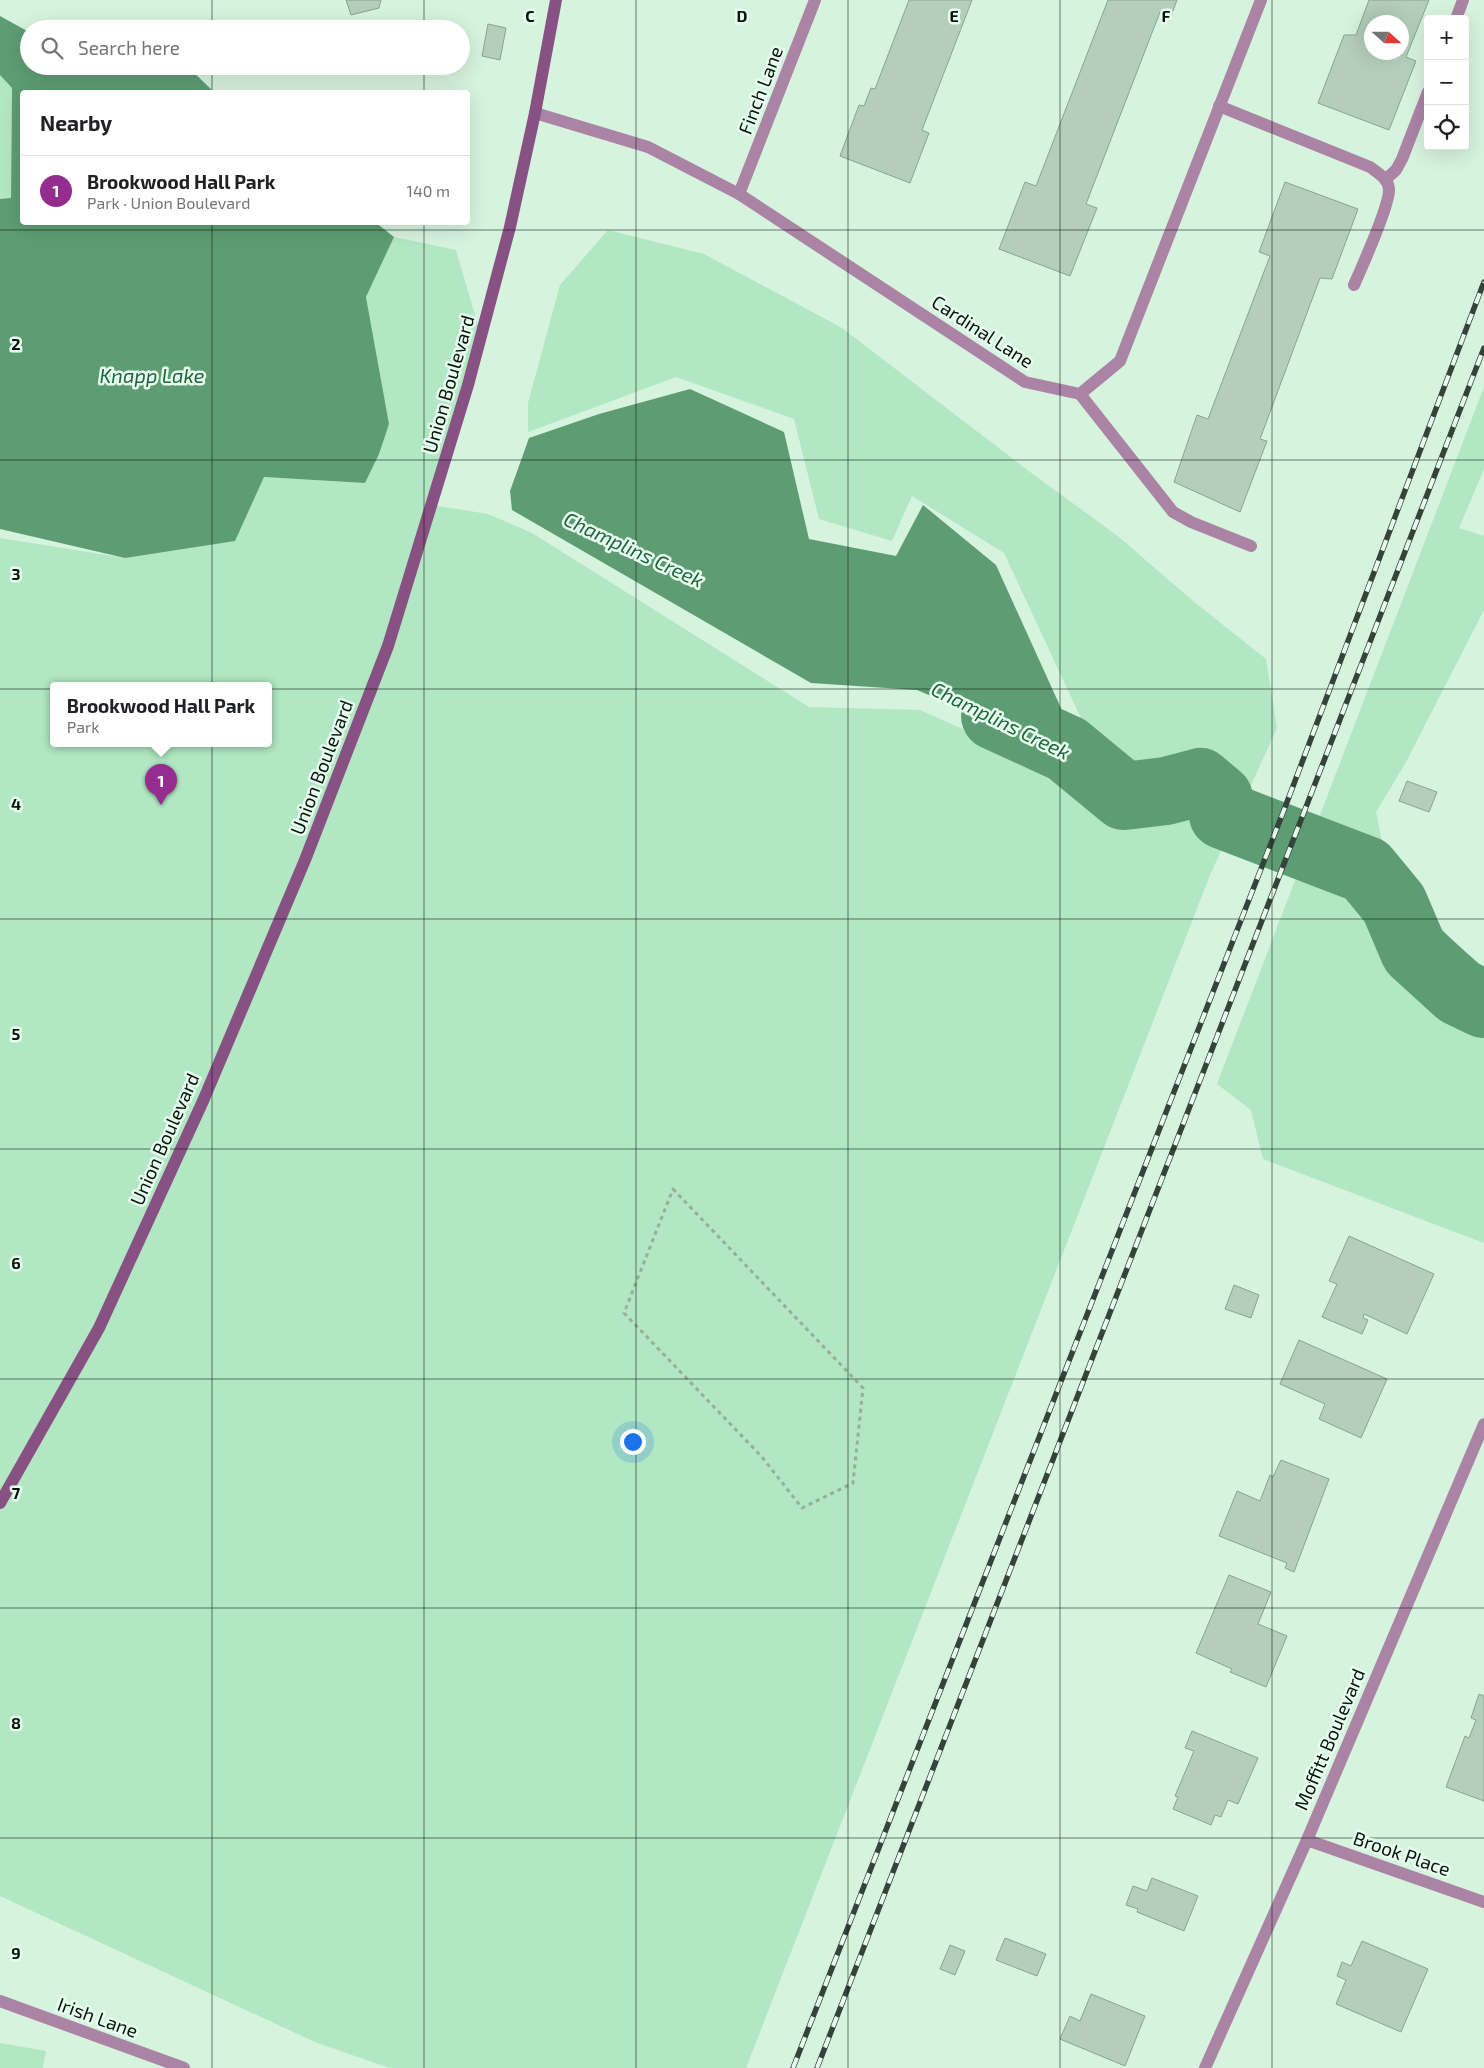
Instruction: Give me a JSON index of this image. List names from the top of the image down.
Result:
{
  "streets": {
    "main road": ["Union Boulevard"],
    "street": [
      "Finch Lane",
      "Cardinal Lane",
      "Moffitt Boulevard",
      "Brook Place",
      "Irish Lane"
    ]
  },
  "crossings": [
    ["Finch Lane", "Cardinal Lane"],
    ["Cardinal Lane", "Union Boulevard"],
    ["Moffitt Boulevard", "Brook Place"]
  ],
  "water": ["Knapp Lake", "Champlins Creek"],
  "north": "right",
  "page": {
    "map_buttons": ["+", "−"],
    "search": "Search here",
    "heading": "Nearby",
    "list": [
      {
        "mark": "1",
        "name": "Brookwood Hall Park",
        "note": "Park · Union Boulevard",
        "value": "140 m"
      }
    ],
    "popup": ["Brookwood Hall Park", "Park"],
    "pins": "1"
  },
  "grid": {
    "columns": [
      "C",
      "D",
      "E",
      "F"
    ],
    "rows": [
      "2",
      "3",
      "4",
      "5",
      "6",
      "7",
      "8",
      "9"
    ]
  }
}
